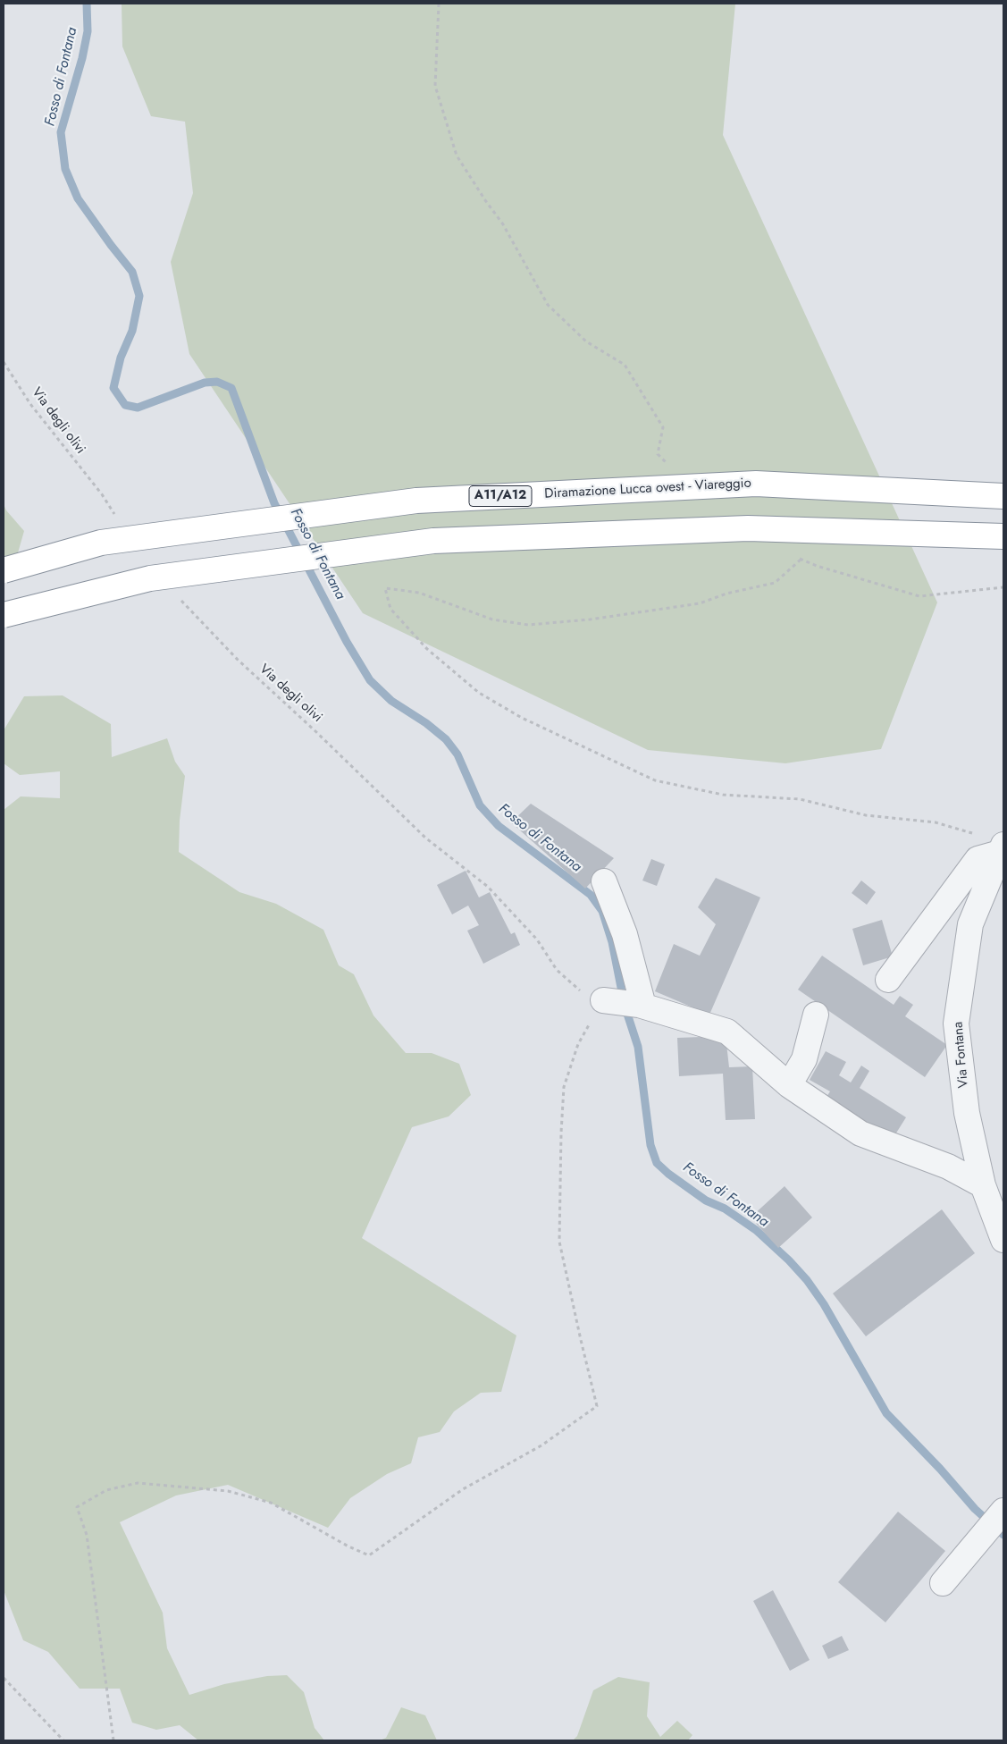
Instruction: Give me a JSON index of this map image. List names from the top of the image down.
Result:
{
  "streets": {
    "highway": ["Diramazione Lucca ovest - Viareggio", "A11/A12"],
    "street": ["Via Fontana"],
    "path": ["Via degli olivi"]
  },
  "water": ["Fosso di Fontana"]
}
